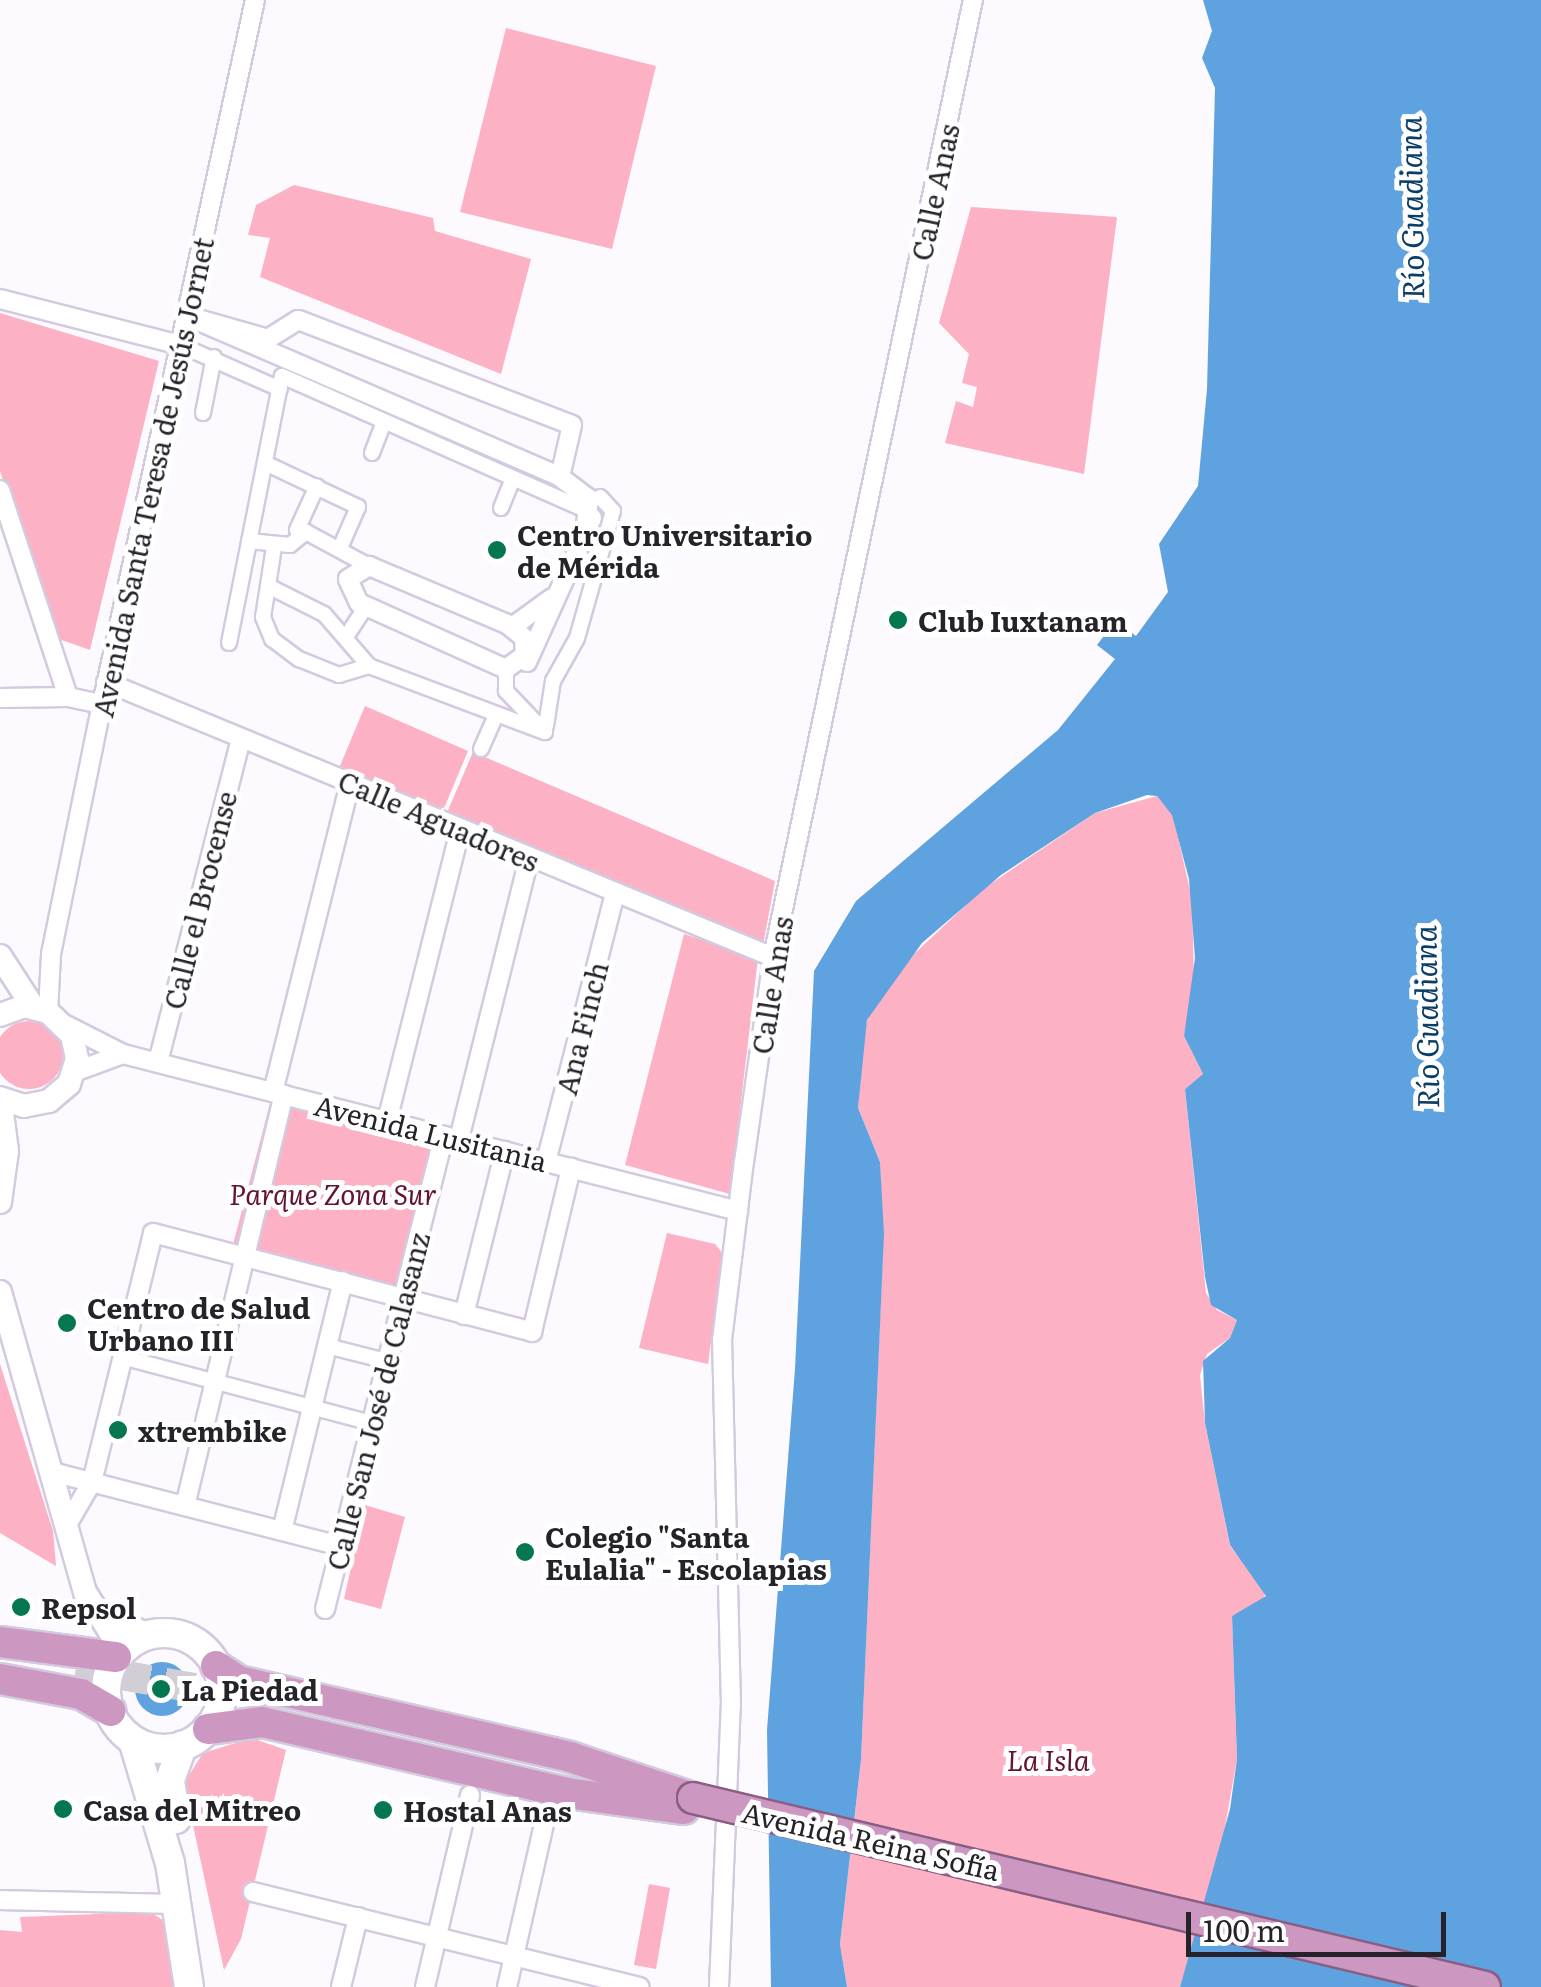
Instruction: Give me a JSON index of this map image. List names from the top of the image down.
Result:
{
  "streets": {
    "highway": ["Avenida Reina Sofía"],
    "street": [
      "Calle Anas",
      "Avenida Santa Teresa de Jesús Jornet",
      "Calle Aguadores",
      "Calle el Brocense",
      "Ana Finch",
      "Avenida Lusitania",
      "Calle San José de Calasanz"
    ]
  },
  "crossings": [
    ["Calle Anas", "Calle Aguadores"],
    ["Calle Anas", "Avenida Lusitania"],
    ["Avenida Santa Teresa de Jesús Jornet", "Calle Aguadores"],
    ["Avenida Santa Teresa de Jesús Jornet", "Avenida Lusitania"],
    ["Calle Aguadores", "Calle el Brocense"],
    ["Calle Aguadores", "Ana Finch"],
    ["Calle Aguadores", "Calle San José de Calasanz"],
    ["Calle el Brocense", "Avenida Lusitania"],
    ["Ana Finch", "Avenida Lusitania"],
    ["Avenida Lusitania", "Calle San José de Calasanz"]
  ],
  "water": ["Río Guadiana"],
  "parks": ["Parque Zona Sur", "La Isla"],
  "places": [
    "Centro Universitario de Mérida",
    "Club Iuxtanam",
    "Centro de Salud Urbano III",
    "xtrembike",
    "Colegio \"Santa Eulalia\" - Escolapias",
    "Repsol",
    "La Piedad",
    "Casa del Mitreo",
    "Hostal Anas"
  ],
  "scale_bar": "100 m"
}
